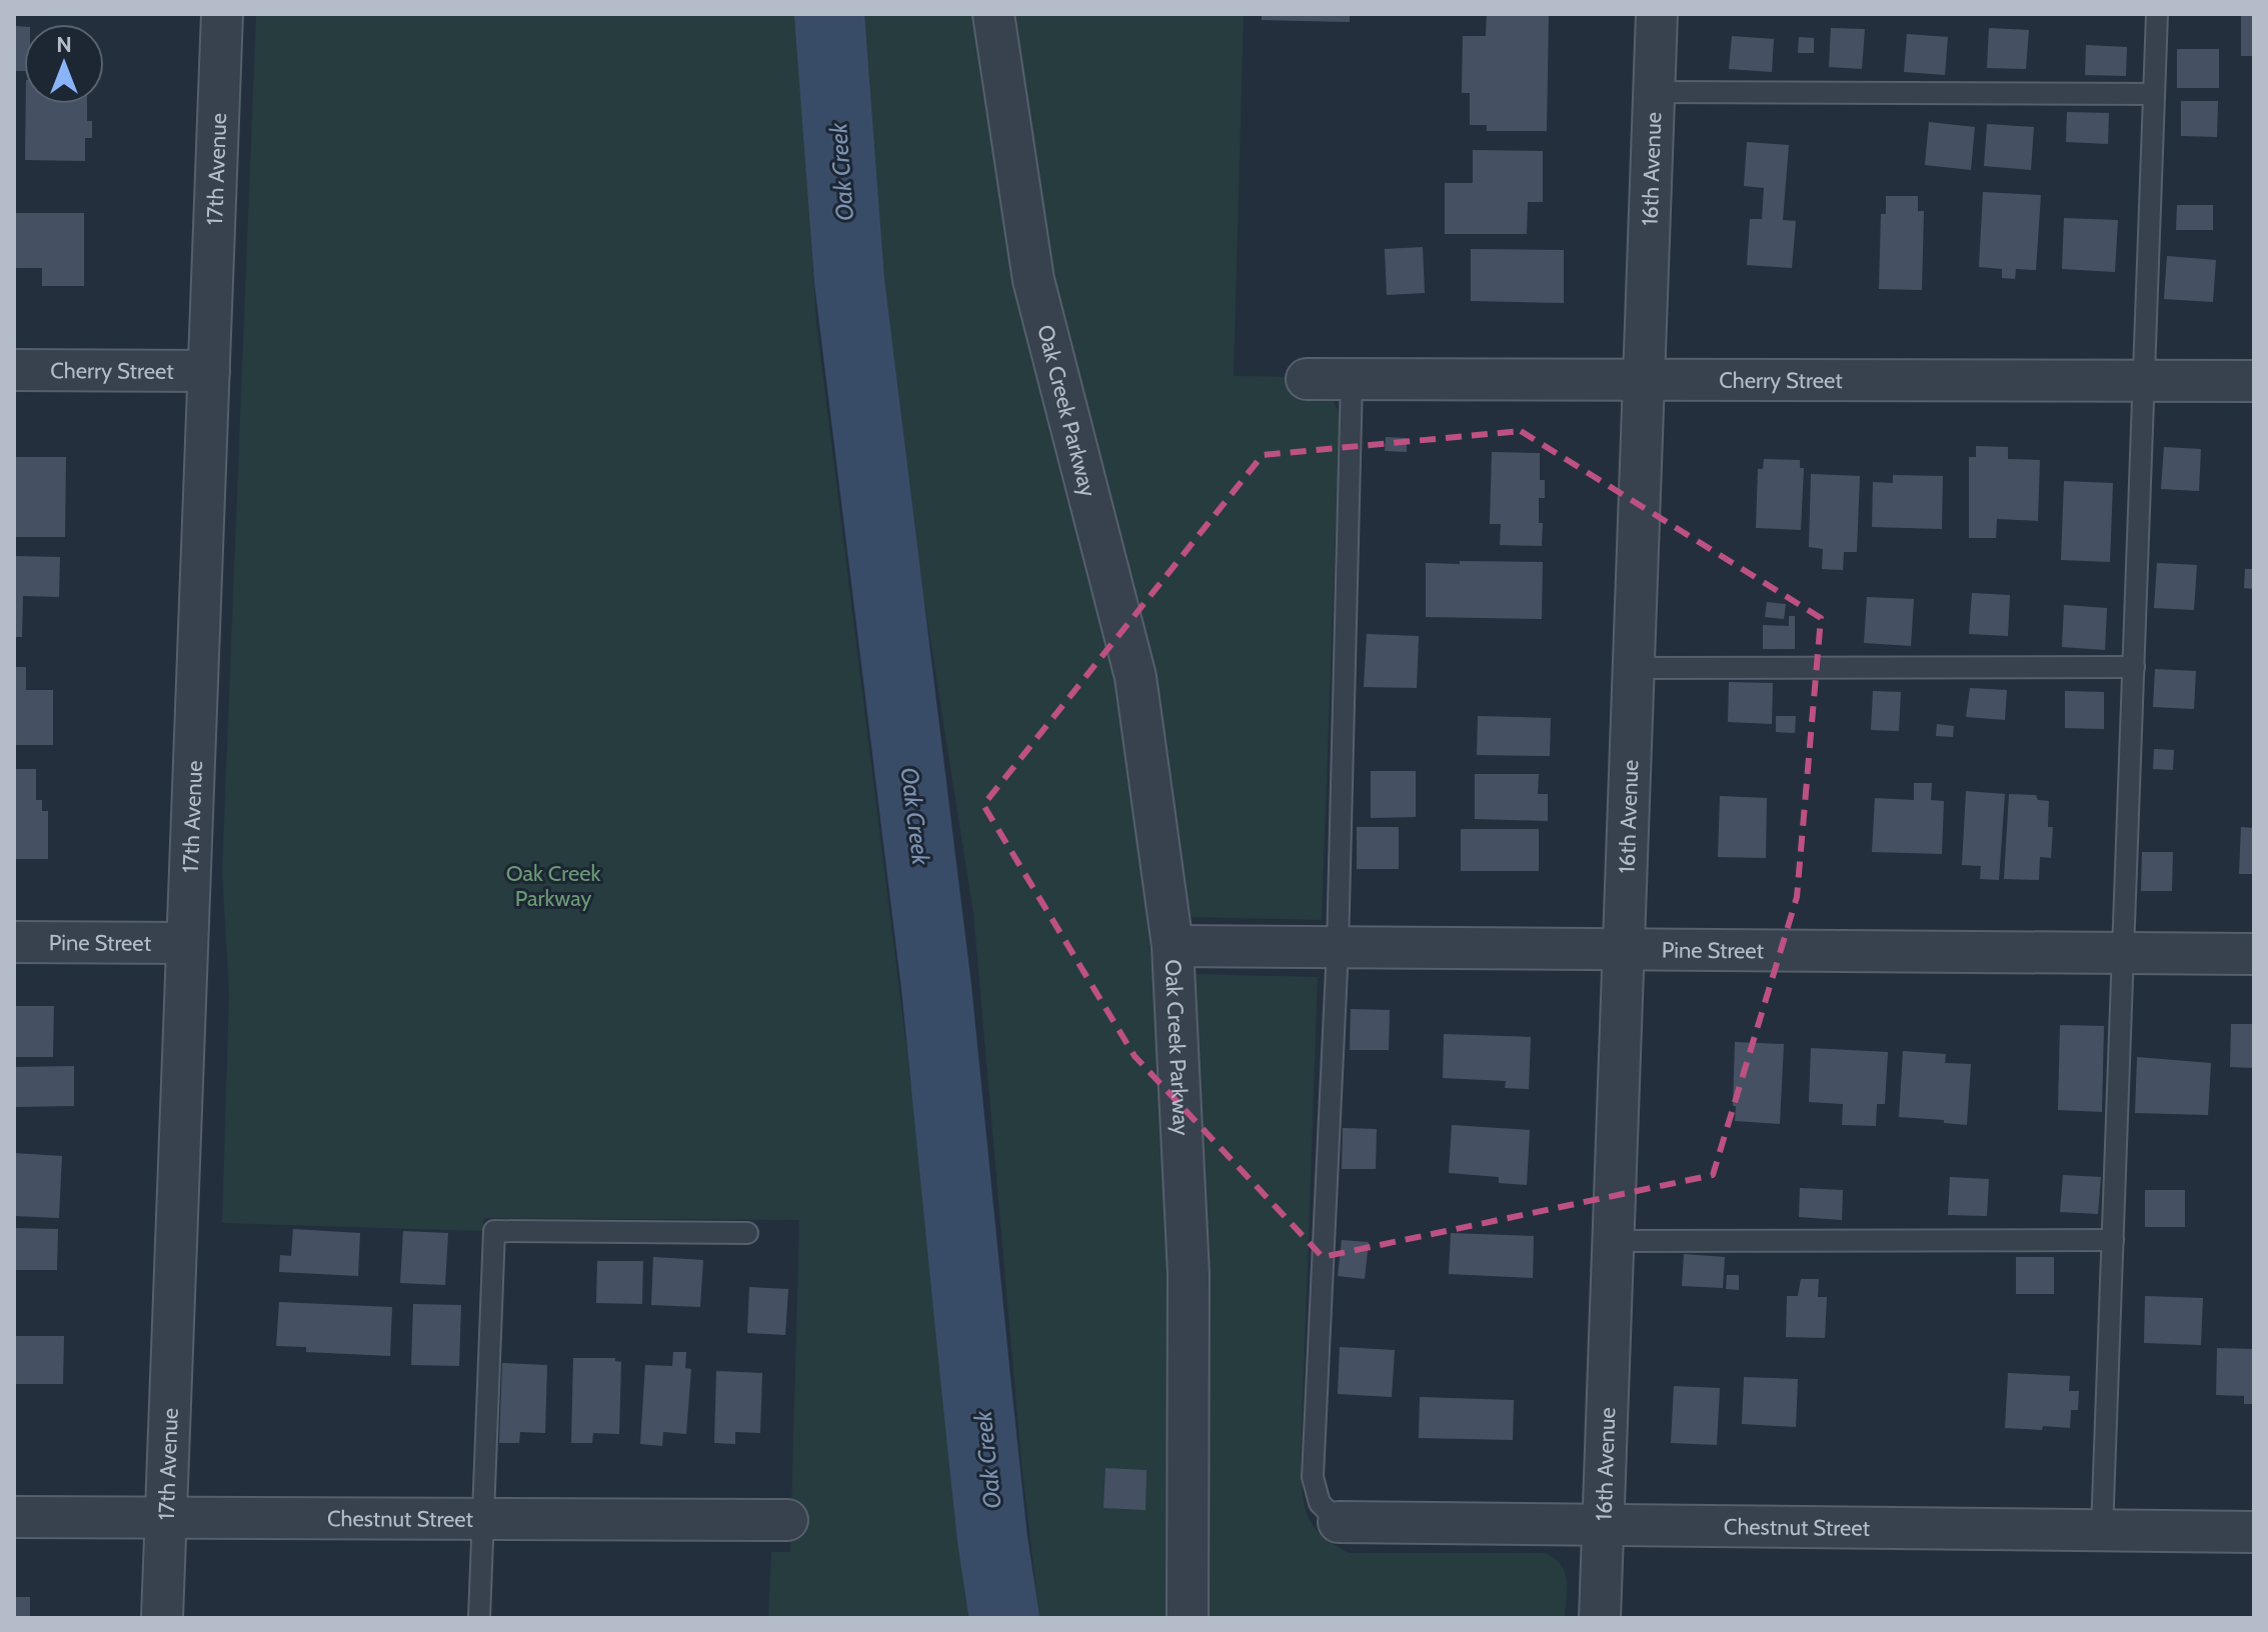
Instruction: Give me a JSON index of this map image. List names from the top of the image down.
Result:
{
  "streets": {
    "street": [
      "17th Avenue",
      "16th Avenue",
      "Cherry Street",
      "Oak Creek Parkway",
      "Pine Street",
      "Chestnut Street"
    ]
  },
  "crossings": [
    ["17th Avenue", "Cherry Street"],
    ["17th Avenue", "Pine Street"],
    ["17th Avenue", "Chestnut Street"],
    ["16th Avenue", "Cherry Street"],
    ["16th Avenue", "Pine Street"],
    ["16th Avenue", "Chestnut Street"],
    ["Oak Creek Parkway", "Pine Street"]
  ],
  "water": ["Oak Creek"],
  "parks": ["Oak Creek Parkway"],
  "north": "top"
}
